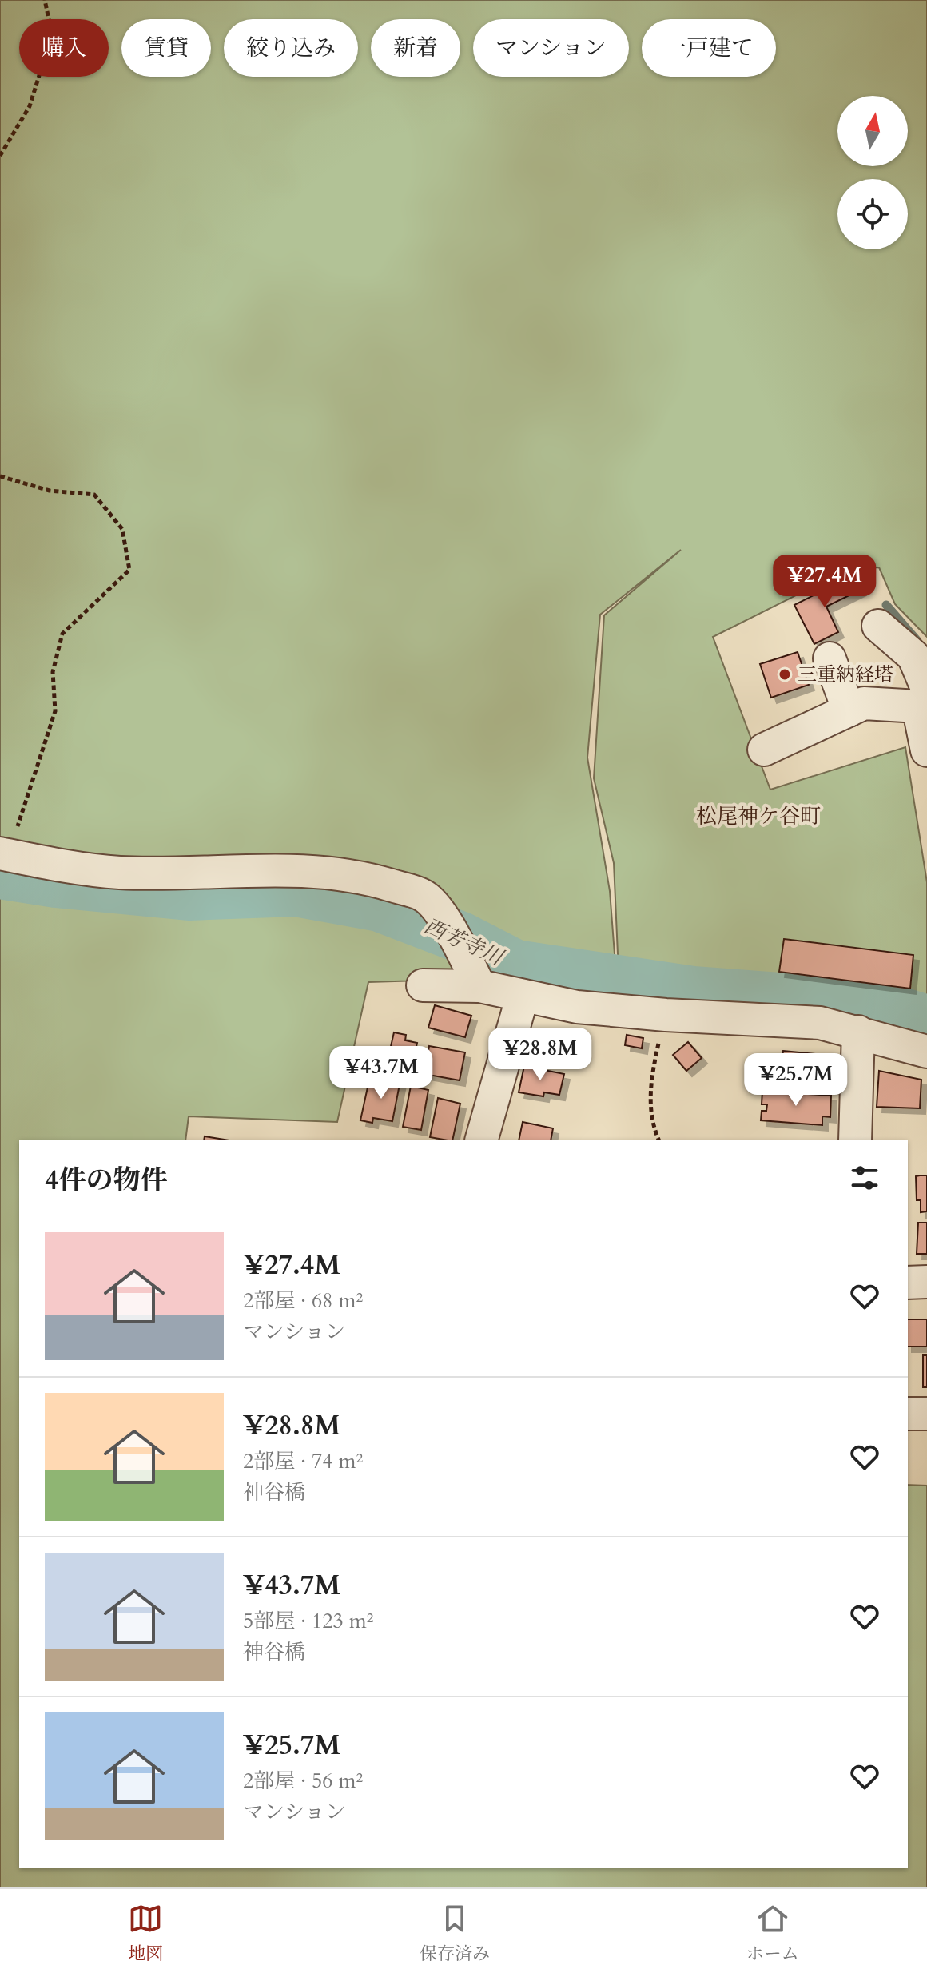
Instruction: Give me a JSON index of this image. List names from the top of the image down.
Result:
{
  "districts": ["松尾神ケ谷町"],
  "water": ["西芳寺川"],
  "places": ["三重納経塔"],
  "north": "top",
  "page": {
    "chip": [
      "購入",
      "賃貸",
      "絞り込み",
      "新着",
      "マンション",
      "一戸建て"
    ],
    "price": [
      "¥27.4M",
      "¥28.8M",
      "¥43.7M",
      "¥25.7M"
    ],
    "heading": "4件の物件",
    "list": [
      {
        "name": "¥27.4M",
        "note": "2部屋 · 68 m² · マンション"
      },
      {
        "name": "¥28.8M",
        "note": "2部屋 · 74 m² · 神谷橋"
      },
      {
        "name": "¥43.7M",
        "note": "5部屋 · 123 m² · 神谷橋"
      },
      {
        "name": "¥25.7M",
        "note": "2部屋 · 56 m² · マンション"
      }
    ],
    "tabs": ["地図", "保存済み", "ホーム"]
  }
}
